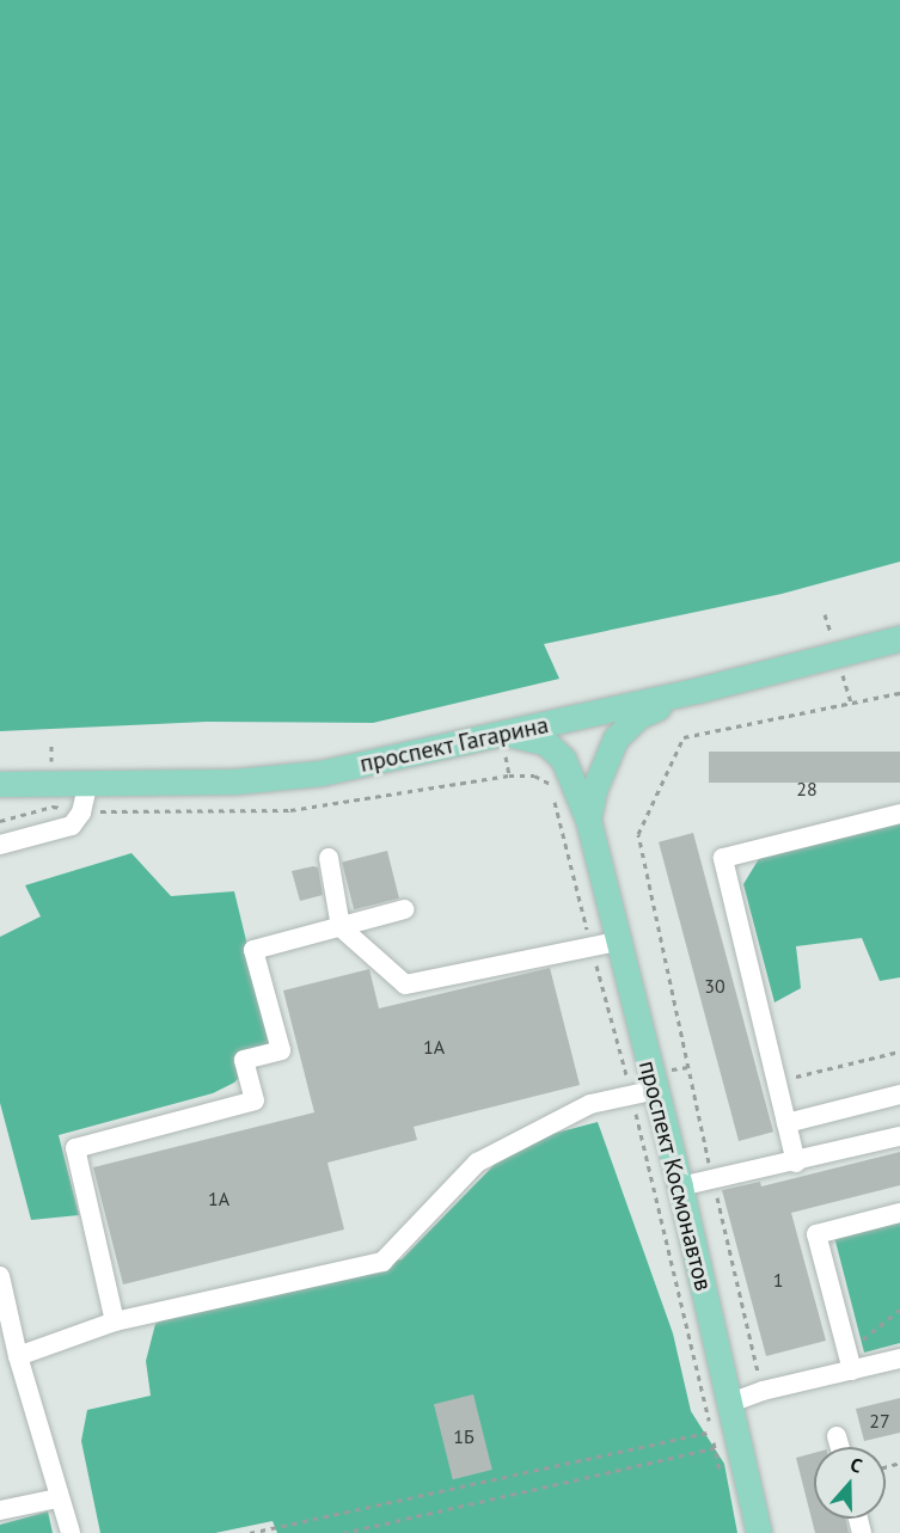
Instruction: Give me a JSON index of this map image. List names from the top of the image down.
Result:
{
  "streets": {
    "main road": ["проспект Гагарина", "проспект Космонавтов"]
  },
  "crossings": [
    ["проспект Гагарина", "проспект Космонавтов"]
  ],
  "house_numbers": [
    "28",
    "30",
    "1А",
    "1А",
    "1",
    "27",
    "1Б"
  ],
  "north": "top"
}
